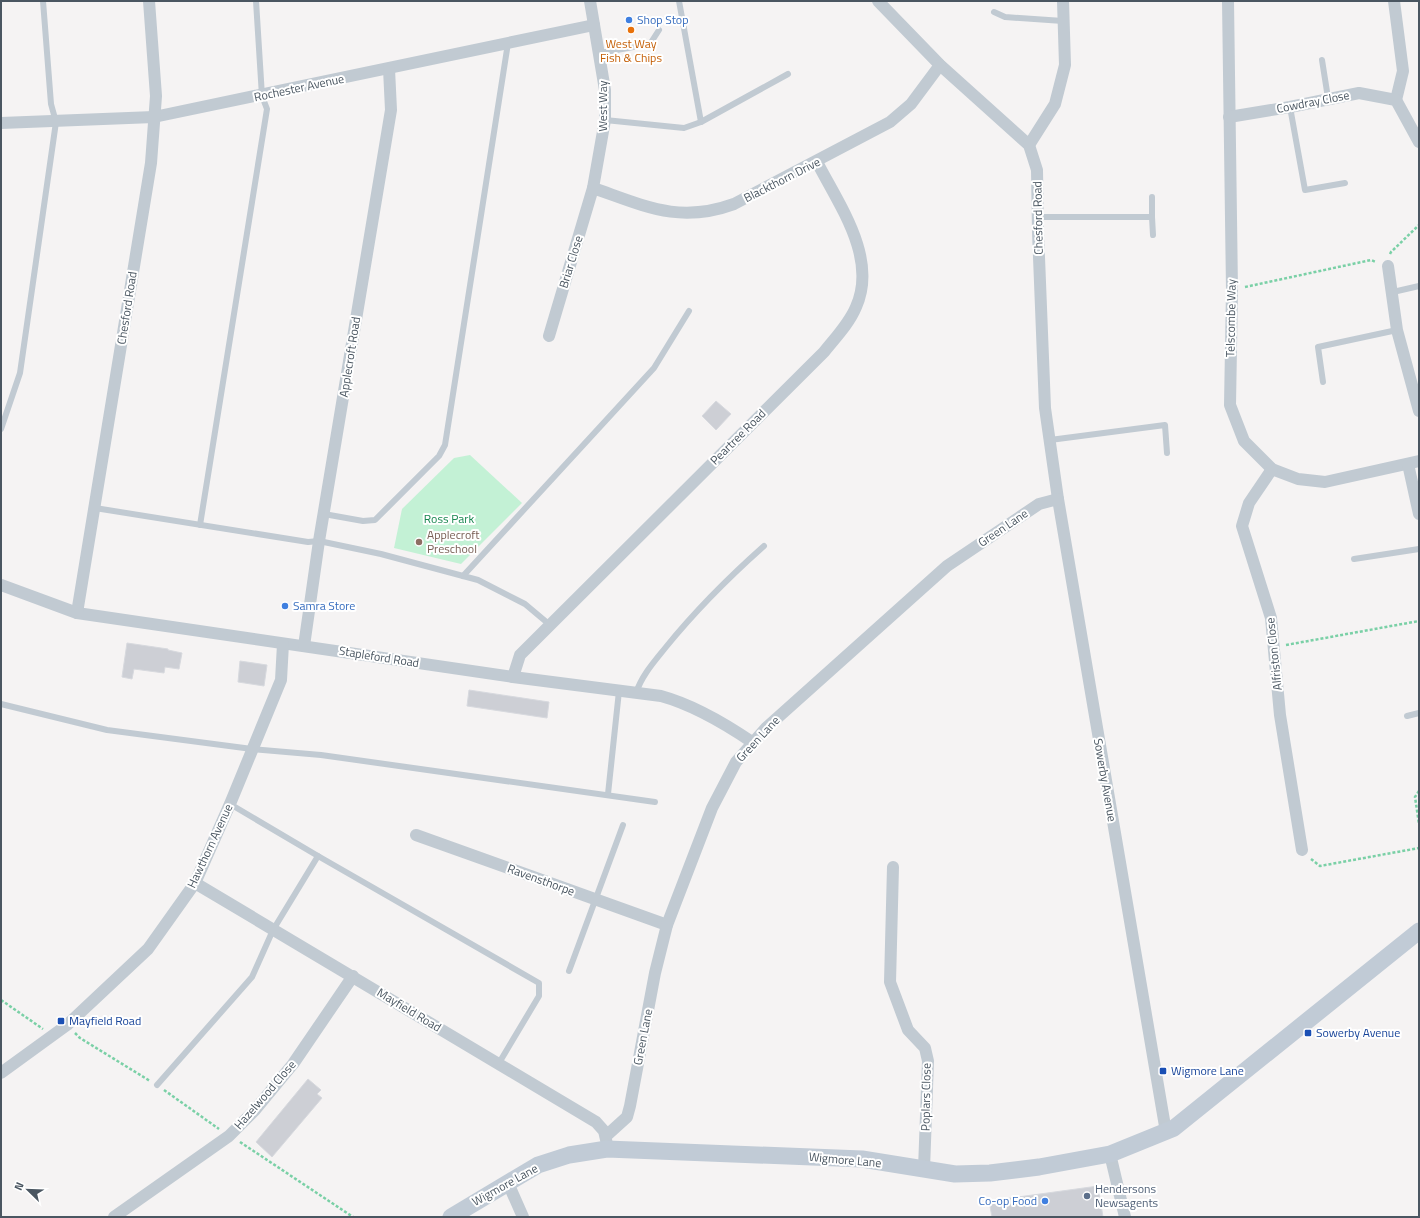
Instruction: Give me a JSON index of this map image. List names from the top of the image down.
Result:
{
  "streets": {
    "street": [
      "Rochester Avenue",
      "Cowdray Close",
      "West Way",
      "Blackthorn Drive",
      "Chesford Road",
      "Briar Close",
      "Telscombe Way",
      "Applecroft Road",
      "Peartree Road",
      "Green Lane",
      "Alfriston Close",
      "Stapleford Road",
      "Sowerby Avenue",
      "Hawthorn Avenue",
      "Ravensthorpe",
      "Mayfield Road",
      "Hazelwood Close",
      "Poplars Close",
      "Wigmore Lane"
    ]
  },
  "crossings": [
    ["Rochester Avenue", "West Way"],
    ["Rochester Avenue", "Chesford Road"],
    ["Rochester Avenue", "Applecroft Road"],
    ["Cowdray Close", "Telscombe Way"],
    ["West Way", "Blackthorn Drive"],
    ["West Way", "Briar Close"],
    ["Blackthorn Drive", "Briar Close"],
    ["Blackthorn Drive", "Peartree Road"],
    ["Chesford Road", "Green Lane"],
    ["Chesford Road", "Stapleford Road"],
    ["Chesford Road", "Sowerby Avenue"],
    ["Telscombe Way", "Alfriston Close"],
    ["Applecroft Road", "Stapleford Road"],
    ["Peartree Road", "Stapleford Road"],
    ["Green Lane", "Stapleford Road"],
    ["Green Lane", "Sowerby Avenue"],
    ["Green Lane", "Ravensthorpe"],
    ["Green Lane", "Mayfield Road"],
    ["Green Lane", "Wigmore Lane"],
    ["Stapleford Road", "Hawthorn Avenue"],
    ["Sowerby Avenue", "Wigmore Lane"],
    ["Hawthorn Avenue", "Mayfield Road"],
    ["Mayfield Road", "Hazelwood Close"],
    ["Mayfield Road", "Wigmore Lane"],
    ["Poplars Close", "Wigmore Lane"]
  ],
  "parks": ["Ross Park"],
  "places": {
    "other": [
      "Shop Stop",
      "West Way Fish & Chips",
      "Applecroft Preschool",
      "Samra Store",
      "Hendersons Newsagents",
      "Co-op Food"
    ],
    "transit": ["Mayfield Road", "Sowerby Avenue", "Wigmore Lane"]
  },
  "north": "top left"
}
